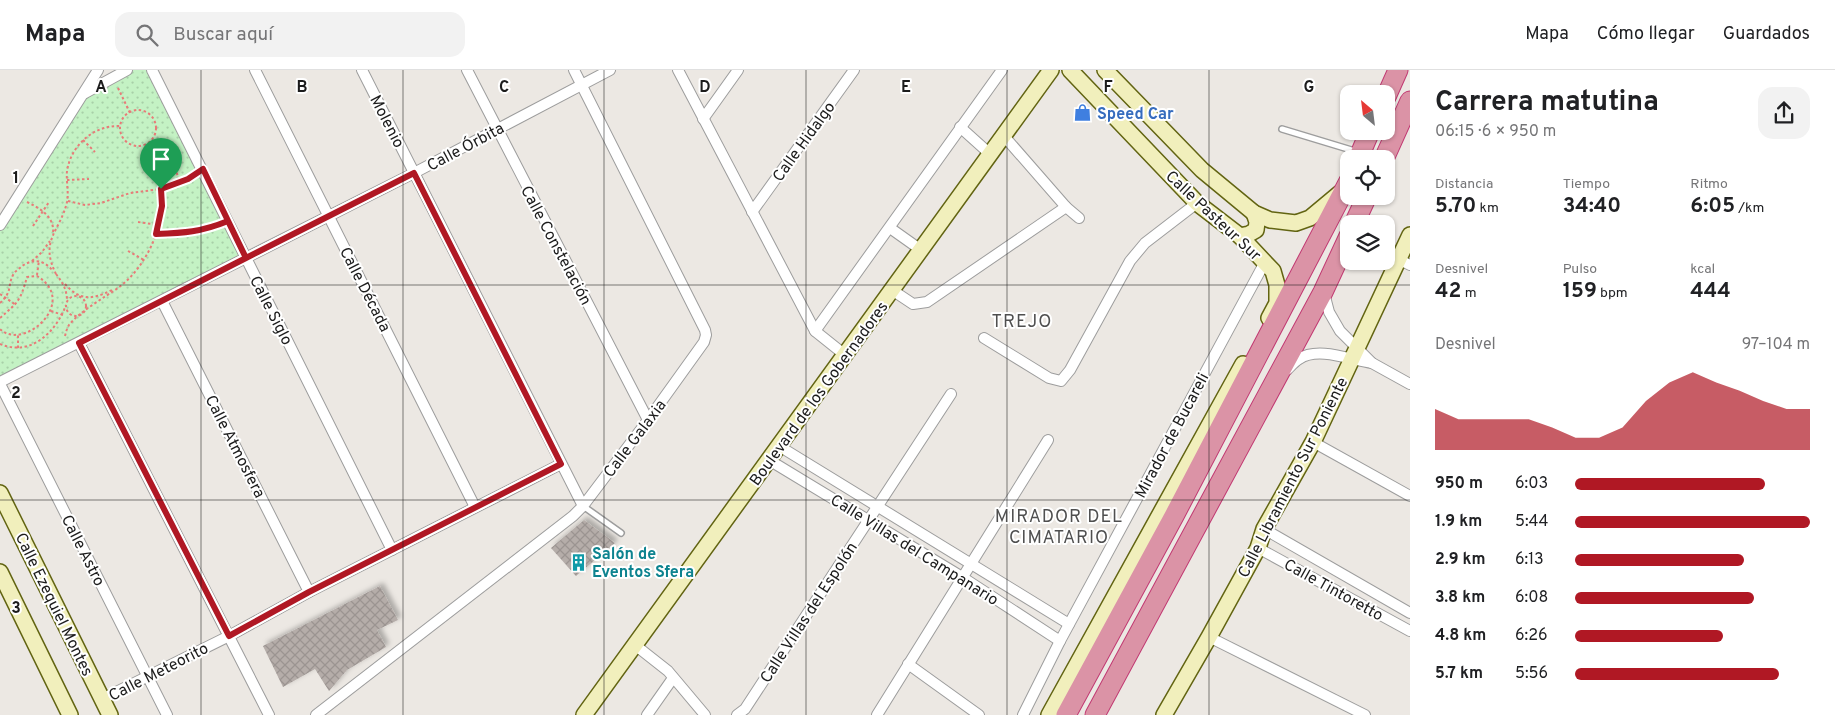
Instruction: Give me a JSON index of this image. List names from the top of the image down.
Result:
{
  "streets": {
    "street": [
      "Molenio",
      "Calle Hidalgo",
      "Calle Órbita",
      "Calle Pasteur Sur",
      "Calle Constelación",
      "Calle Década",
      "Calle Siglo",
      "Boulevard de los Gobernadores",
      "Mirador de Bucareli",
      "Calle Galaxia",
      "Calle Atmosfera",
      "Calle Libramiento Sur Poniente",
      "Calle Villas del Campanario",
      "Calle Astro",
      "Calle Tintoretto",
      "Calle Ezequiel Montes",
      "Calle Villas del Espolón",
      "Calle Meteorito"
    ]
  },
  "crossings": [
    ["Molenio", "Calle Órbita"],
    ["Molenio", "Calle Galaxia"],
    ["Molenio", "Calle Meteorito"],
    ["Calle Órbita", "Calle Constelación"],
    ["Calle Órbita", "Calle Década"],
    ["Calle Órbita", "Calle Siglo"],
    ["Calle Órbita", "Calle Galaxia"],
    ["Calle Órbita", "Calle Atmosfera"],
    ["Calle Órbita", "Calle Astro"],
    ["Calle Pasteur Sur", "Mirador de Bucareli"],
    ["Calle Constelación", "Calle Galaxia"],
    ["Calle Década", "Calle Meteorito"],
    ["Calle Siglo", "Calle Meteorito"],
    ["Boulevard de los Gobernadores", "Calle Villas del Campanario"],
    ["Mirador de Bucareli", "Calle Villas del Campanario"],
    ["Calle Atmosfera", "Calle Meteorito"],
    ["Calle Libramiento Sur Poniente", "Calle Tintoretto"],
    ["Calle Villas del Campanario", "Calle Villas del Espolón"],
    ["Calle Astro", "Calle Meteorito"],
    ["Calle Ezequiel Montes", "Calle Meteorito"]
  ],
  "districts": ["TREJO", "MIRADOR DEL CIMATARIO"],
  "places": {
    "shop": ["Speed Car"],
    "building": ["Salón de Eventos Sfera"]
  },
  "north": "top left",
  "page": {
    "header": "Mapa",
    "search": "Buscar aquí",
    "nav": ["Mapa", "Cómo llegar", "Guardados"],
    "heading": ["Carrera matutina", "06:15 · 6 × 950 m"],
    "stats": [
      ["Distancia", "5.70 km"],
      ["Tiempo", "34:40"],
      ["Ritmo", "6:05 /km"],
      ["Desnivel", "42 m"],
      ["Pulso", "159 bpm"],
      ["kcal", "444"]
    ],
    "chart": ["Desnivel", "97–104 m"],
    "list": [
      {
        "name": "950 m",
        "note": "6:03"
      },
      {
        "name": "1.9 km",
        "note": "5:44"
      },
      {
        "name": "2.9 km",
        "note": "6:13"
      },
      {
        "name": "3.8 km",
        "note": "6:08"
      },
      {
        "name": "4.8 km",
        "note": "6:26"
      },
      {
        "name": "5.7 km",
        "note": "5:56"
      }
    ]
  },
  "grid": {
    "columns": [
      "A",
      "B",
      "C",
      "D",
      "E",
      "F",
      "G"
    ],
    "rows": ["1", "2", "3"]
  }
}
